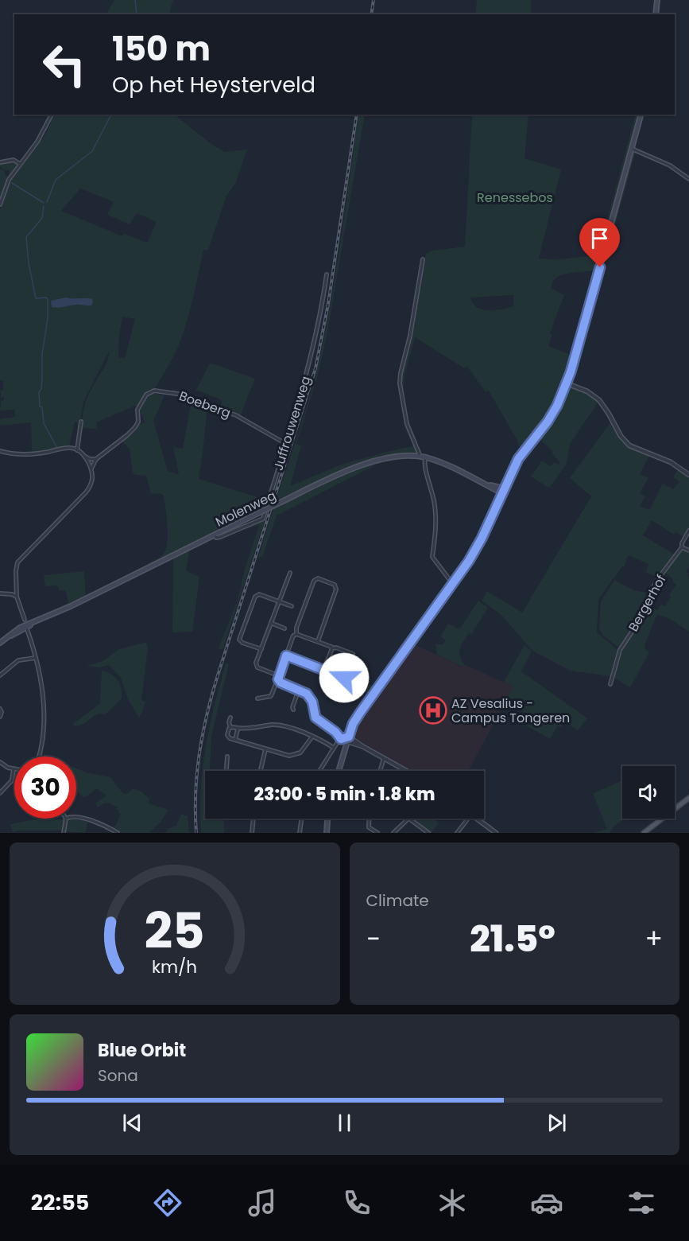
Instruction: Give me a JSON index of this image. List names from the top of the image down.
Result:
{
  "streets": {
    "main road": ["Molenweg"],
    "street": ["Boeberg", "Juffrouwenweg", "Bergerhof"]
  },
  "crossings": [
    ["Boeberg", "Juffrouwenweg"],
    ["Juffrouwenweg", "Molenweg"]
  ],
  "parks": ["Renessebos"],
  "places": {
    "hospital": ["AZ Vesalius - Campus Tongeren"]
  },
  "page": {
    "turn": ["150 m", "Op het Heysterveld"],
    "limit": "30",
    "trip": "23:00 · 5 min · 1.8 km",
    "tile": "Climate",
    "heat": ["−", "21.5°", "+"],
    "song": ["Blue Orbit", "Sona"],
    "tabs": "22:55",
    "gauge": ["25", "km/h"]
  }
}
